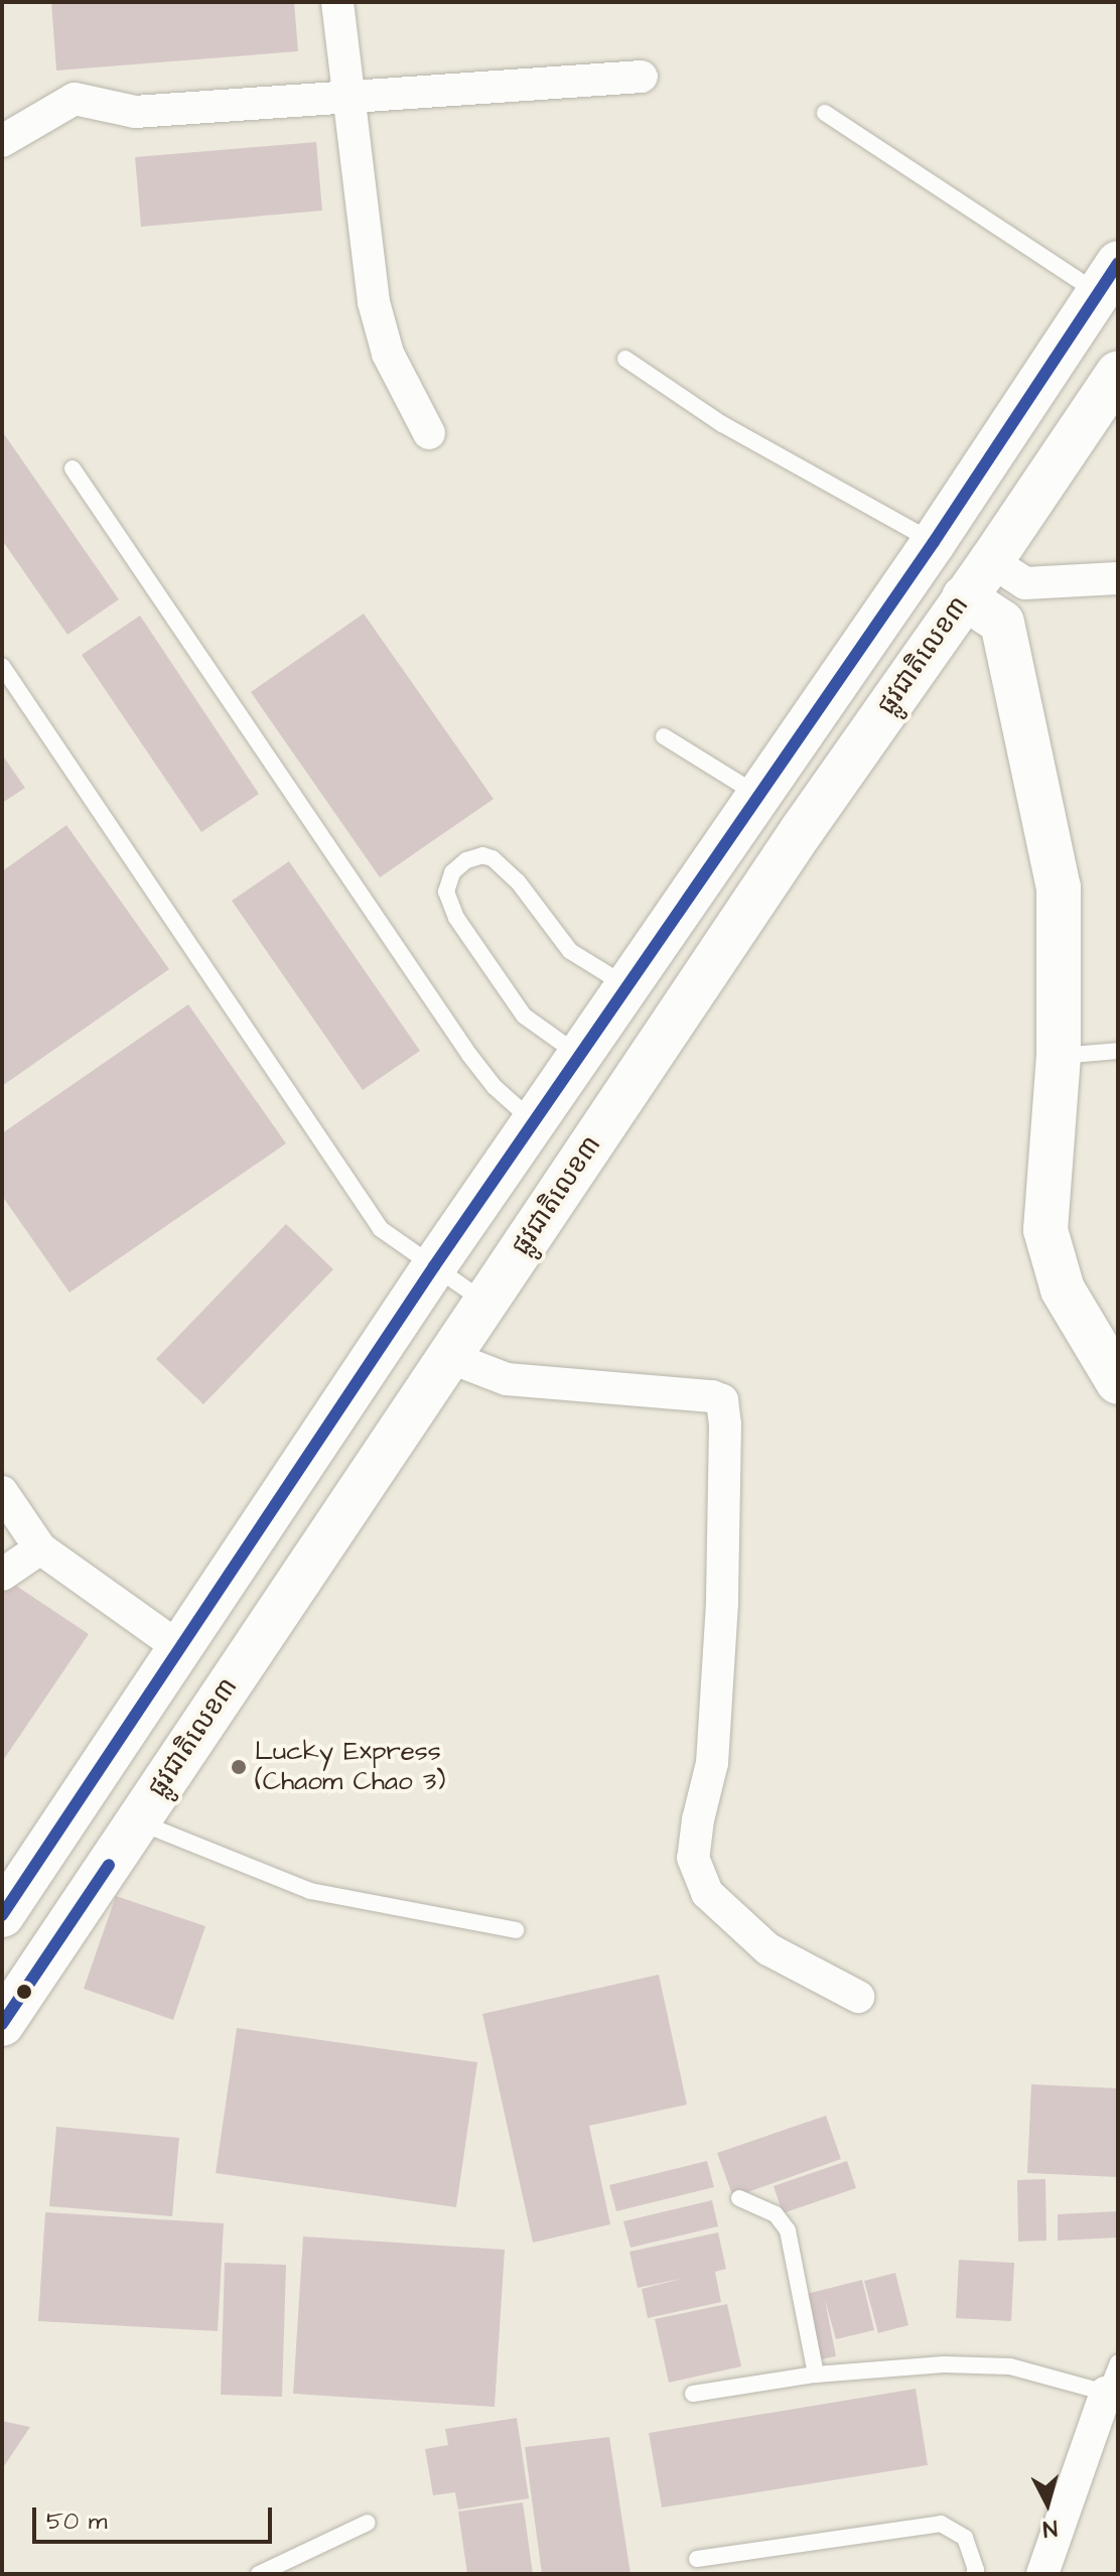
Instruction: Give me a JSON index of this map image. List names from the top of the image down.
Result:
{
  "streets": {
    "main road": ["ផ្លូវជាតិលេខ៣"]
  },
  "places": ["Lucky Express (Chaom Chao 3)"],
  "scale_bar": "50 m",
  "north": "bottom"
}
